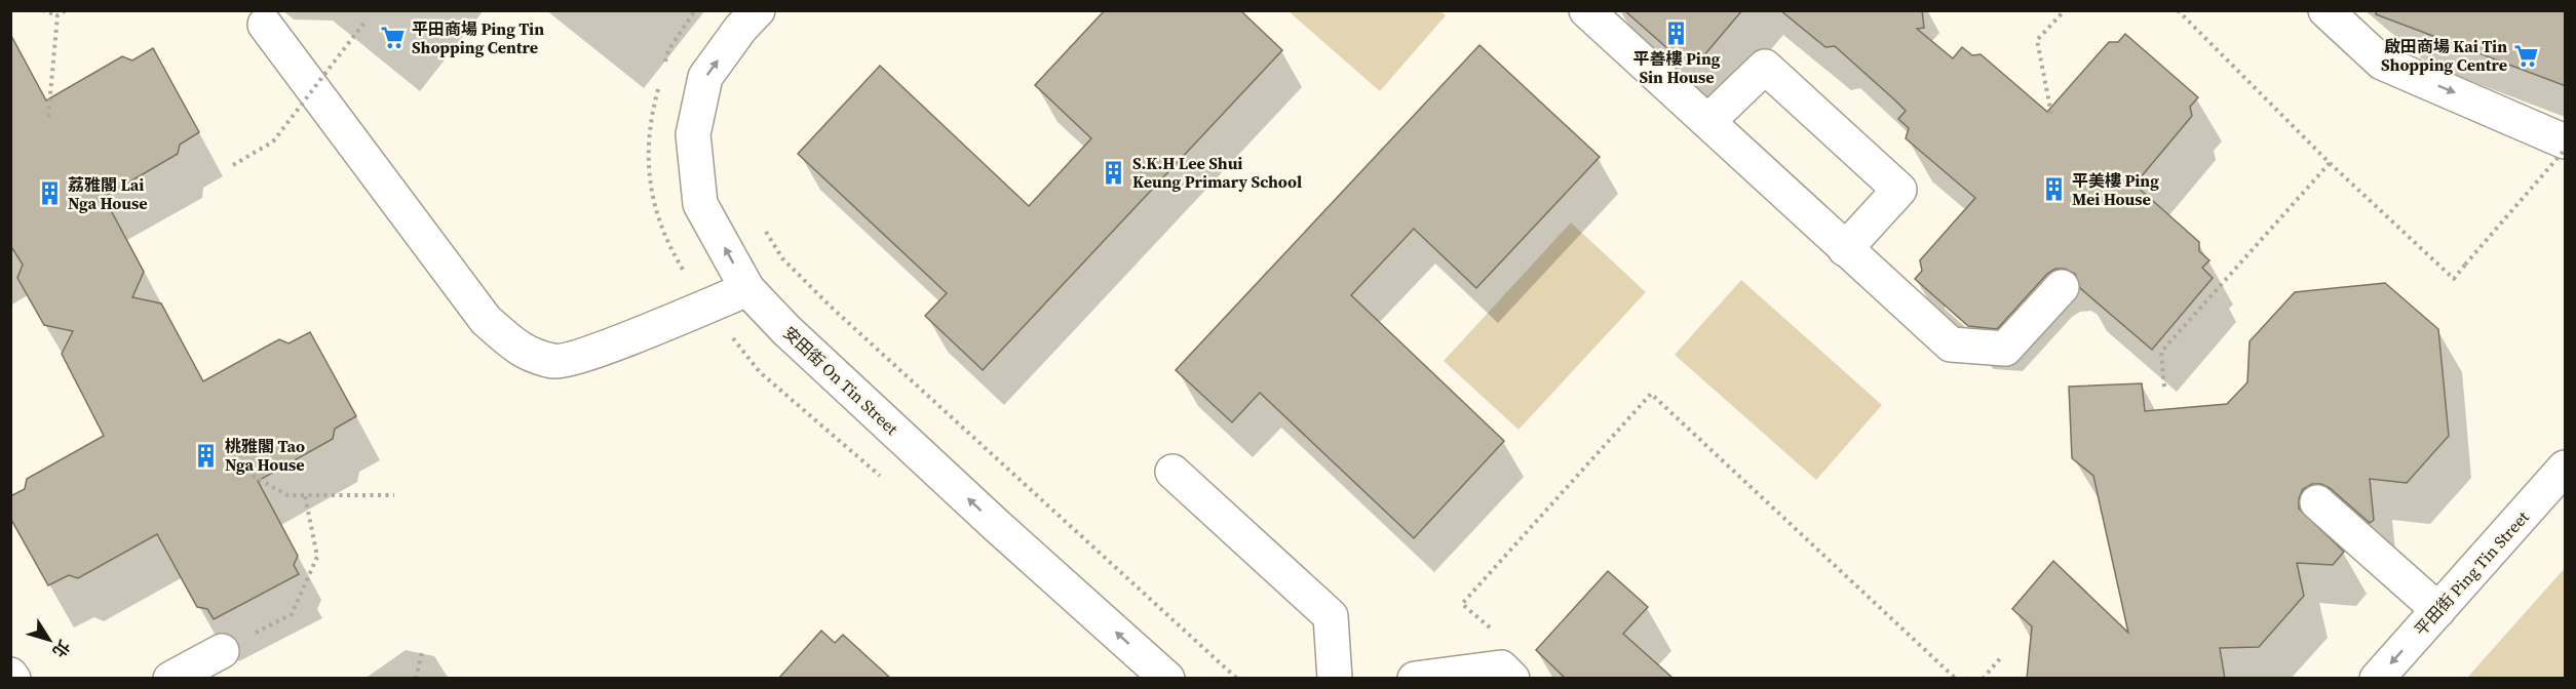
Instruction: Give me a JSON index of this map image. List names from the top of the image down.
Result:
{
  "streets": {
    "street": ["安田街 On Tin Street", "平田街 Ping Tin Street"]
  },
  "one_way": ["安田街 On Tin Street"],
  "places": {
    "building": [
      "平善樓 Ping Sin House",
      "S.K.H Lee Shui Keung Primary School",
      "平美樓 Ping Mei House",
      "荔雅閣 Lai Nga House",
      "桃雅閣 Tao Nga House"
    ],
    "supermarket": ["平田商場 Ping Tin Shopping Centre", "啟田商場 Kai Tin Shopping Centre"]
  },
  "north": "bottom right"
}
